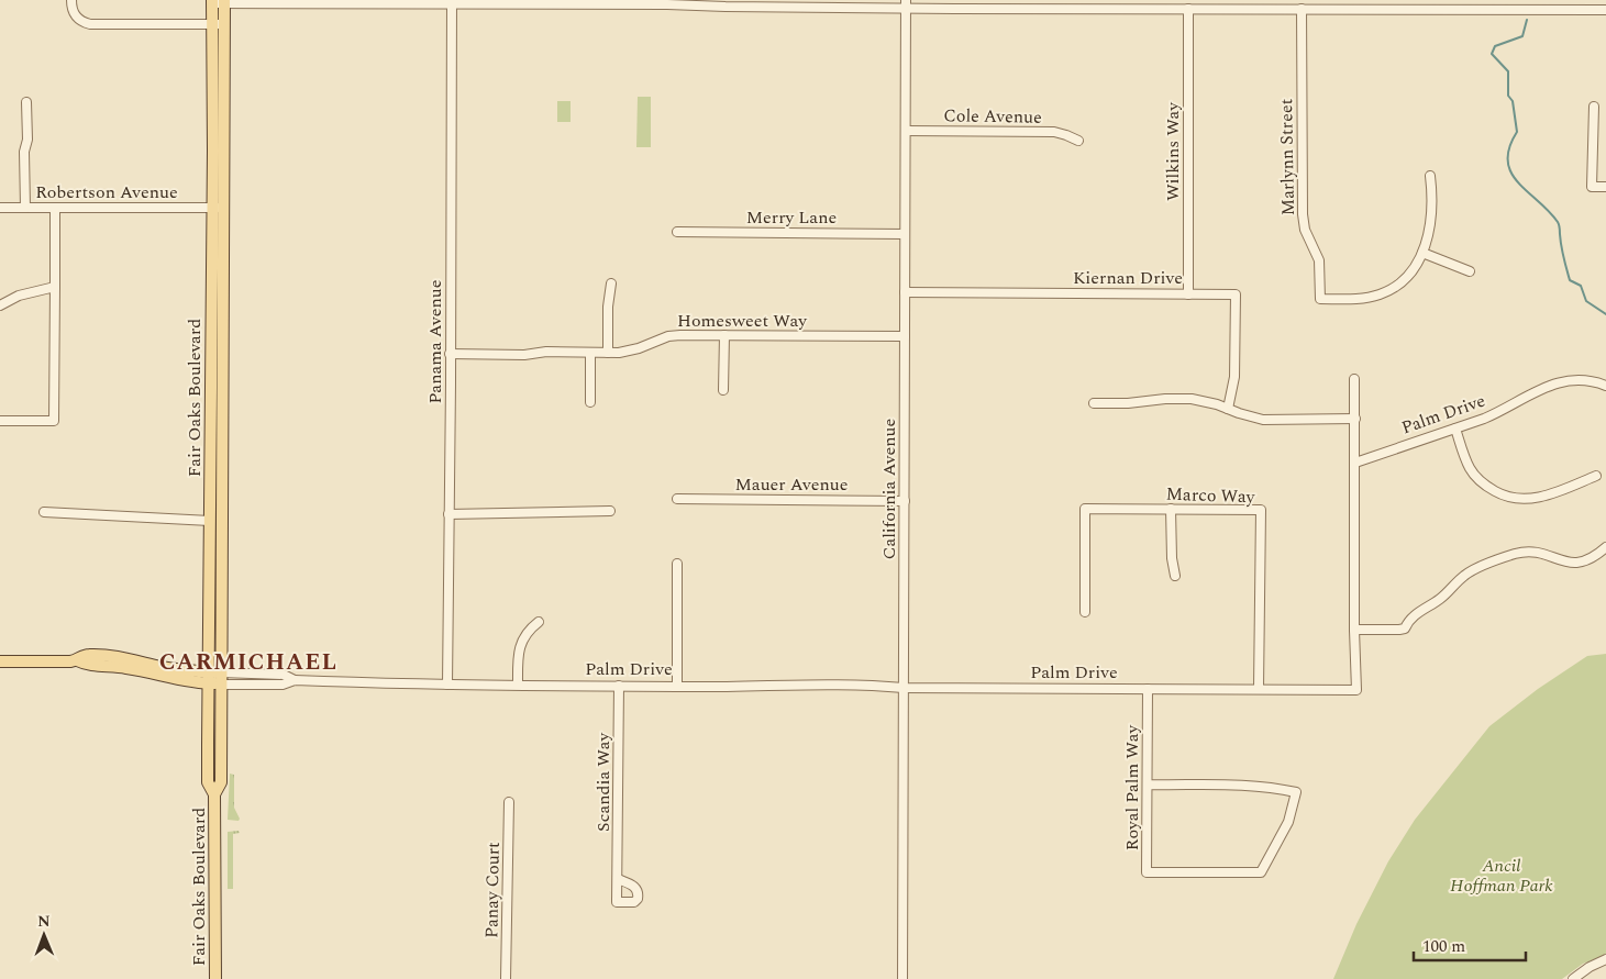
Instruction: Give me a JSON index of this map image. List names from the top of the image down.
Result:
{
  "streets": {
    "main road": ["Fair Oaks Boulevard", "Palm Drive"],
    "street": [
      "Cole Avenue",
      "Wilkins Way",
      "Marlynn Street",
      "Robertson Avenue",
      "Merry Lane",
      "Kiernan Drive",
      "Homesweet Way",
      "Panama Avenue",
      "Mauer Avenue",
      "California Avenue",
      "Marco Way",
      "Scandia Way",
      "Royal Palm Way",
      "Panay Court"
    ]
  },
  "crossings": [
    ["Cole Avenue", "California Avenue"],
    ["Wilkins Way", "Kiernan Drive"],
    ["Robertson Avenue", "Fair Oaks Boulevard"],
    ["Merry Lane", "California Avenue"],
    ["Kiernan Drive", "California Avenue"],
    ["Homesweet Way", "Panama Avenue"],
    ["Homesweet Way", "California Avenue"],
    ["Panama Avenue", "Palm Drive"],
    ["Fair Oaks Boulevard", "Palm Drive"],
    ["Palm Drive", "California Avenue"],
    ["Palm Drive", "Marco Way"],
    ["Palm Drive", "Scandia Way"],
    ["Palm Drive", "Royal Palm Way"],
    ["Mauer Avenue", "California Avenue"]
  ],
  "districts": ["CARMICHAEL"],
  "parks": ["Ancil Hoffman Park"],
  "scale_bar": "100 m",
  "north": "top"
}
